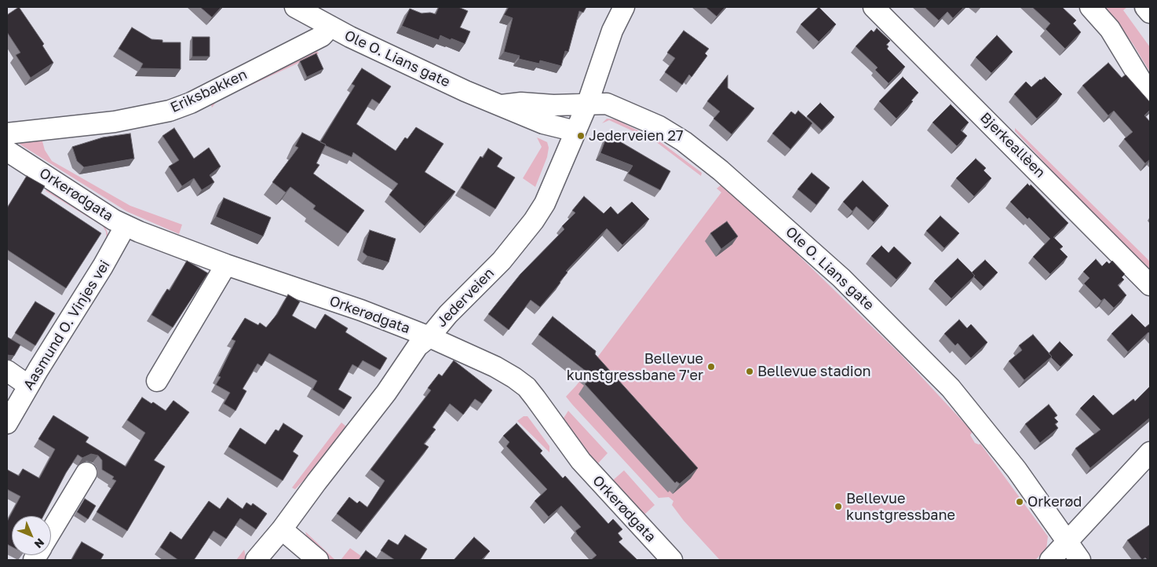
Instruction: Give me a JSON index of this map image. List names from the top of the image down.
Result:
{
  "streets": {
    "street": [
      "Ole O. Lians gate",
      "Eriksbakken",
      "Bjerkeallèen",
      "Orkerødgata",
      "Jederveien",
      "Aasmund O. Vinjes vei"
    ]
  },
  "crossings": [
    ["Ole O. Lians gate", "Eriksbakken"],
    ["Ole O. Lians gate", "Jederveien"],
    ["Orkerødgata", "Jederveien"],
    ["Orkerødgata", "Aasmund O. Vinjes vei"]
  ],
  "places": [
    "Jederveien 27",
    "Bellevue kunstgressbane 7'er",
    "Bellevue stadion",
    "Orkerød",
    "Bellevue kunstgressbane"
  ],
  "north": "bottom right"
}
